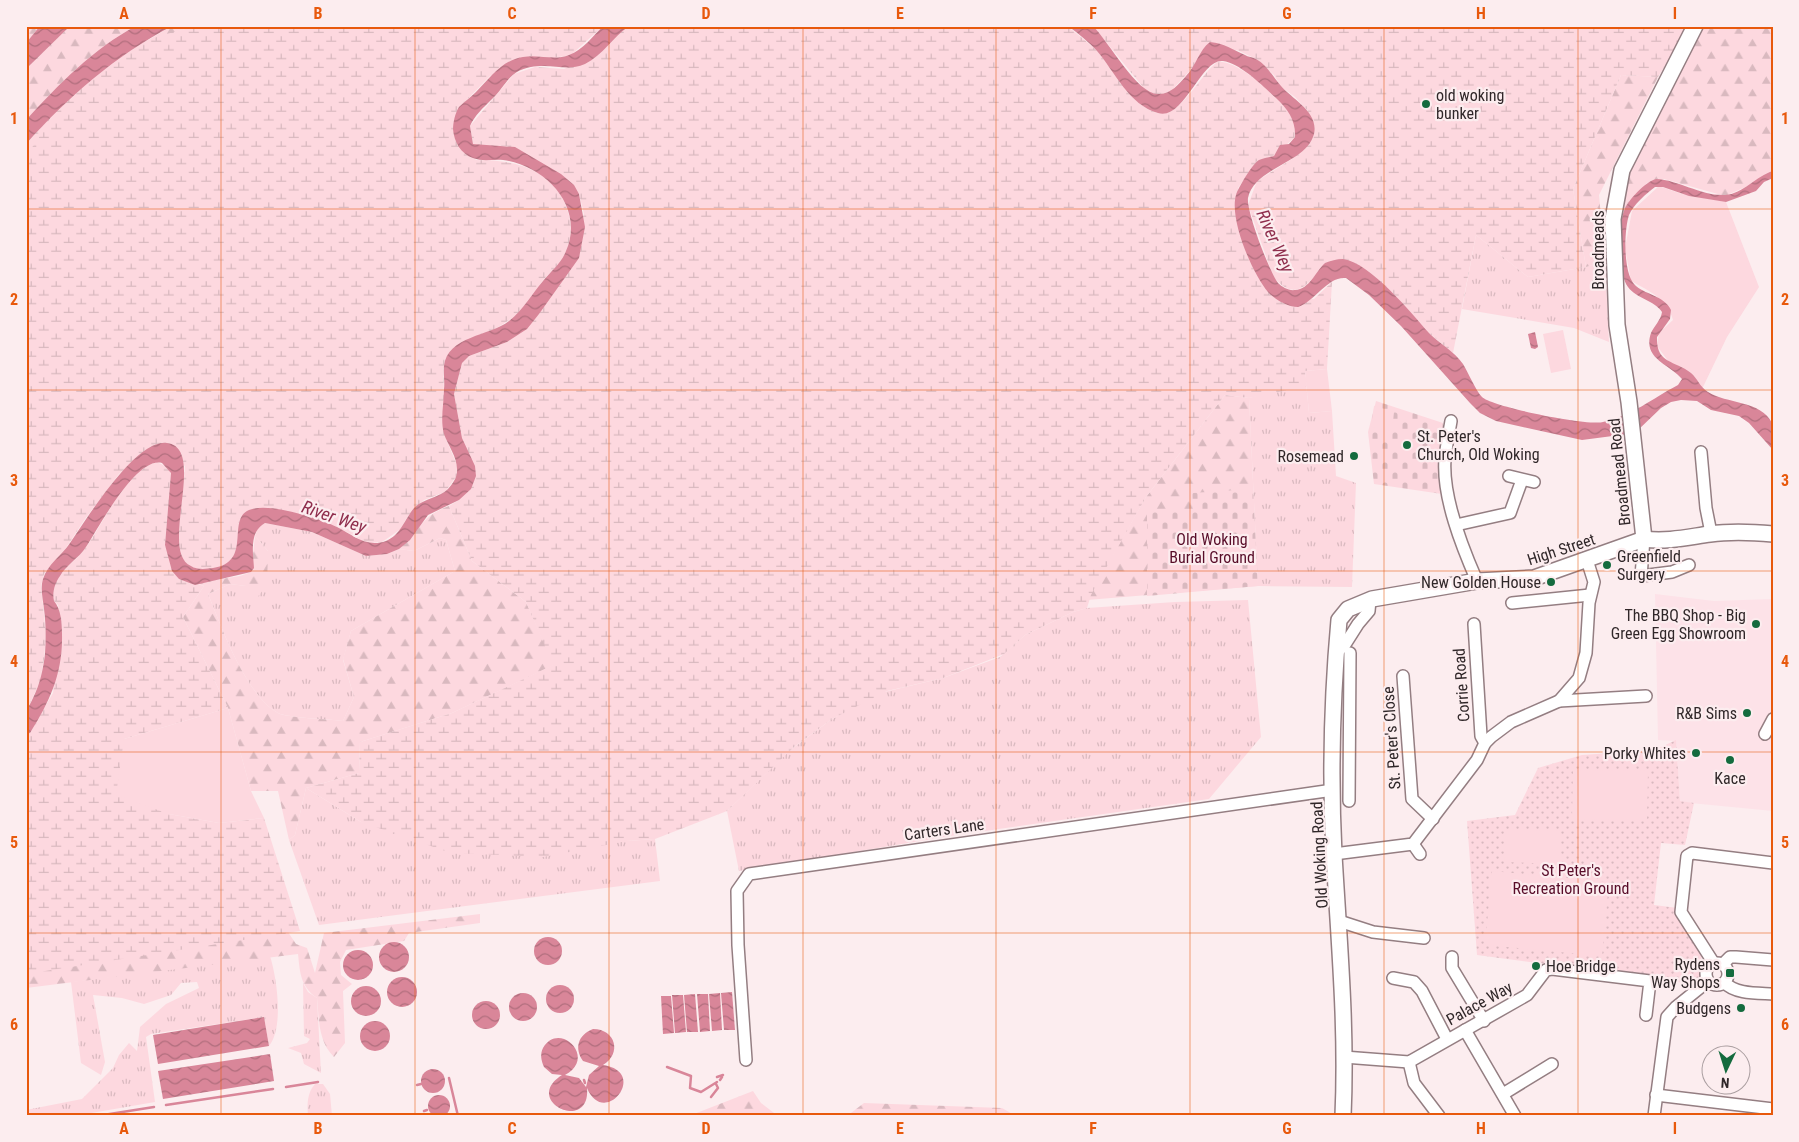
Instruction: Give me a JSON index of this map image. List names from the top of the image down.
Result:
{
  "streets": {
    "main road": [
      "Broadmeads",
      "Broadmead Road",
      "High Street",
      "Old Woking Road"
    ],
    "street": [
      "Corrie Road",
      "St. Peter's Close",
      "Carters Lane",
      "Palace Way"
    ]
  },
  "crossings": [
    ["Broadmeads", "Broadmead Road"],
    ["Broadmead Road", "High Street"],
    ["High Street", "Old Woking Road"],
    ["Carters Lane", "Old Woking Road"]
  ],
  "water": ["River Wey"],
  "parks": ["Old Woking Burial Ground", "St Peter's Recreation Ground"],
  "places": {
    "other": [
      "old woking bunker",
      "St. Peter's Church, Old Woking",
      "Rosemead",
      "Greenfield Surgery",
      "New Golden House",
      "The BBQ Shop - Big Green Egg Showroom",
      "R&B Sims",
      "Porky Whites",
      "Kace",
      "Hoe Bridge",
      "Budgens"
    ],
    "transit": ["Rydens Way Shops"]
  },
  "north": "bottom",
  "grid": {
    "columns": [
      "A",
      "B",
      "C",
      "D",
      "E",
      "F",
      "G",
      "H",
      "I"
    ],
    "rows": [
      "1",
      "2",
      "3",
      "4",
      "5",
      "6"
    ]
  }
}
